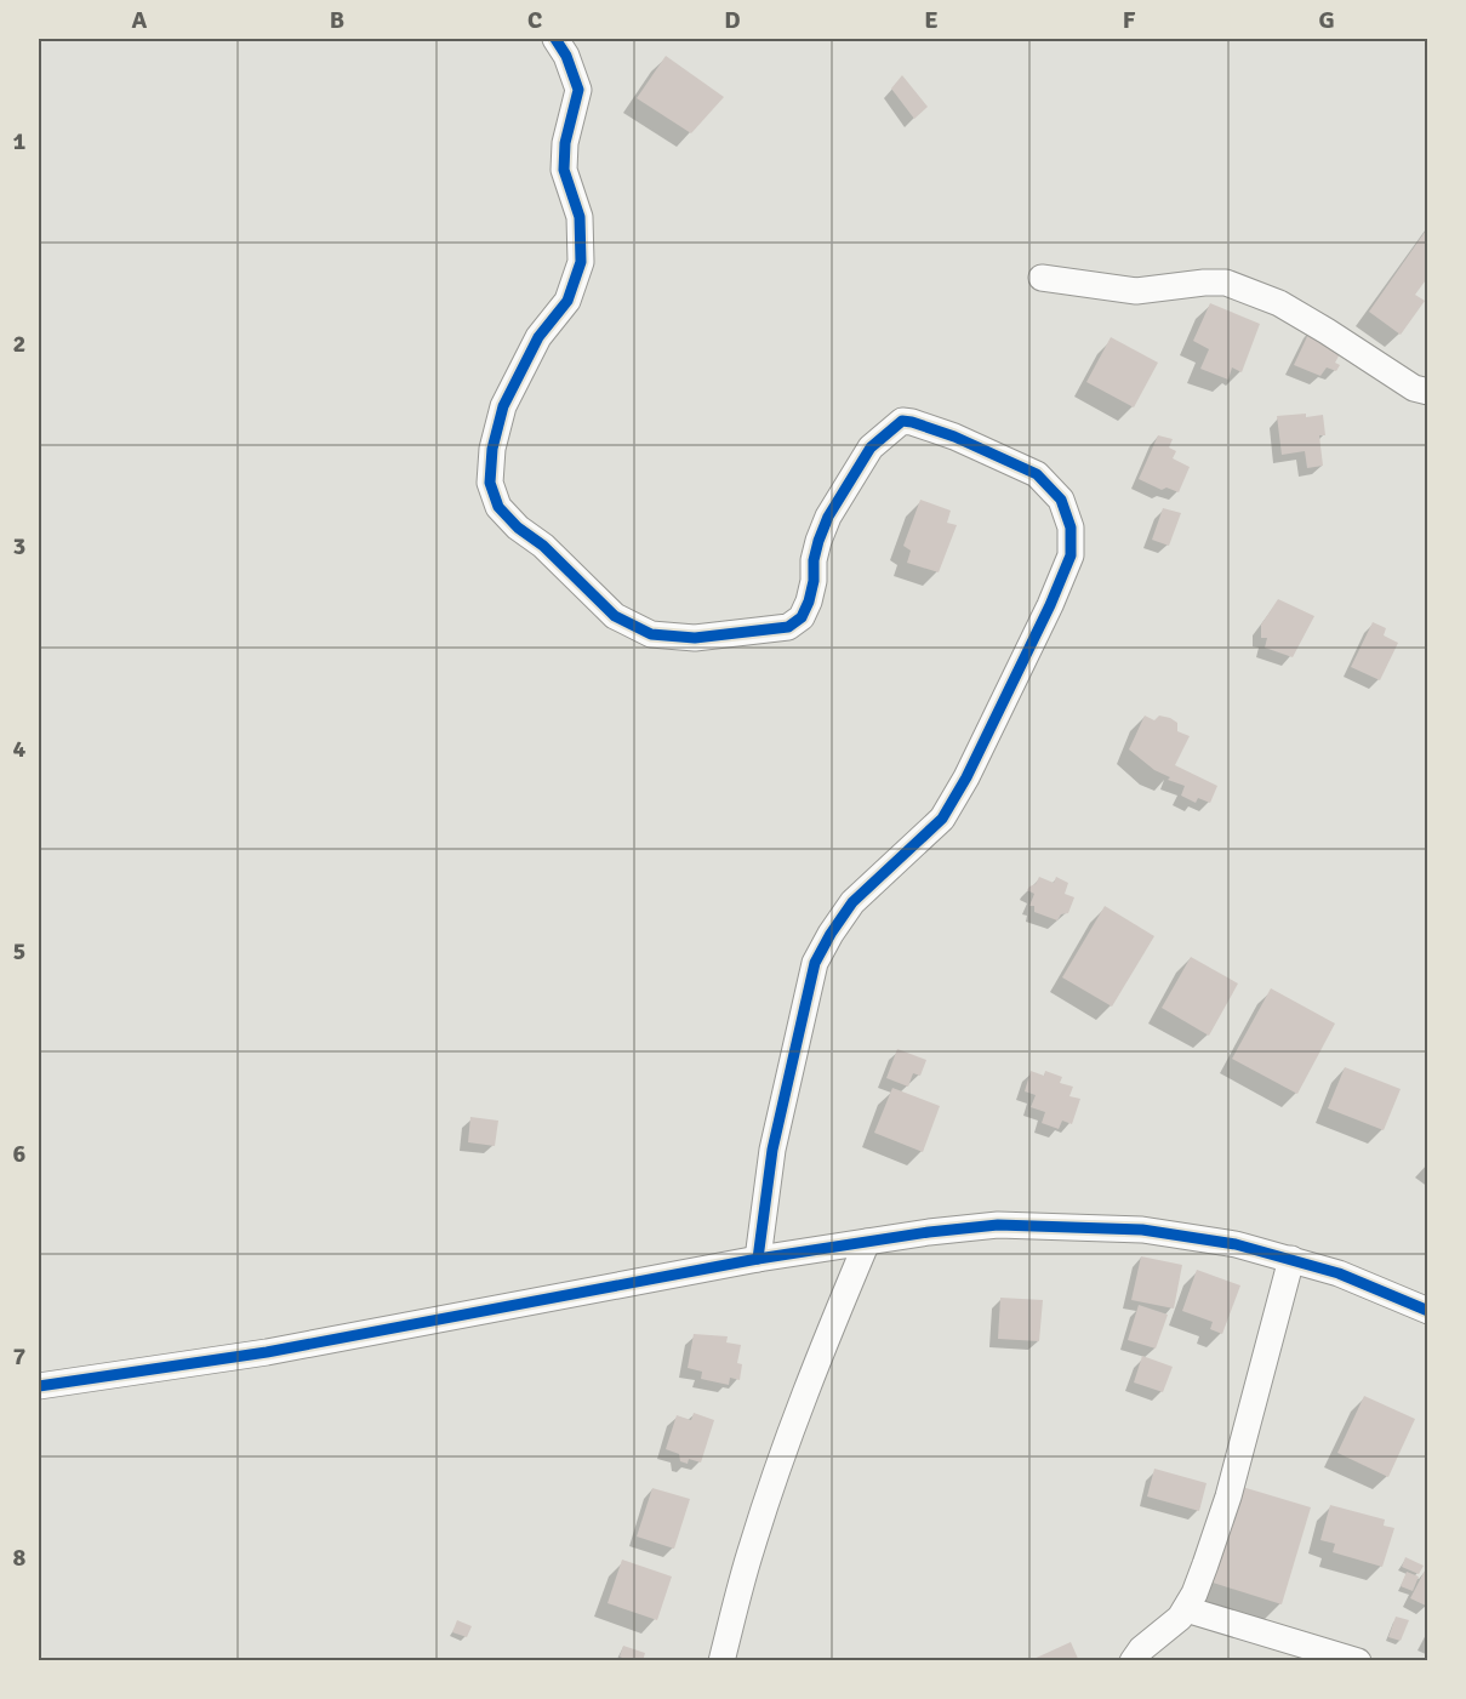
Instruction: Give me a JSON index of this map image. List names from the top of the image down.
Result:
{
  "grid": {
    "columns": [
      "A",
      "B",
      "C",
      "D",
      "E",
      "F",
      "G"
    ],
    "rows": [
      "1",
      "2",
      "3",
      "4",
      "5",
      "6",
      "7",
      "8"
    ]
  }
}
